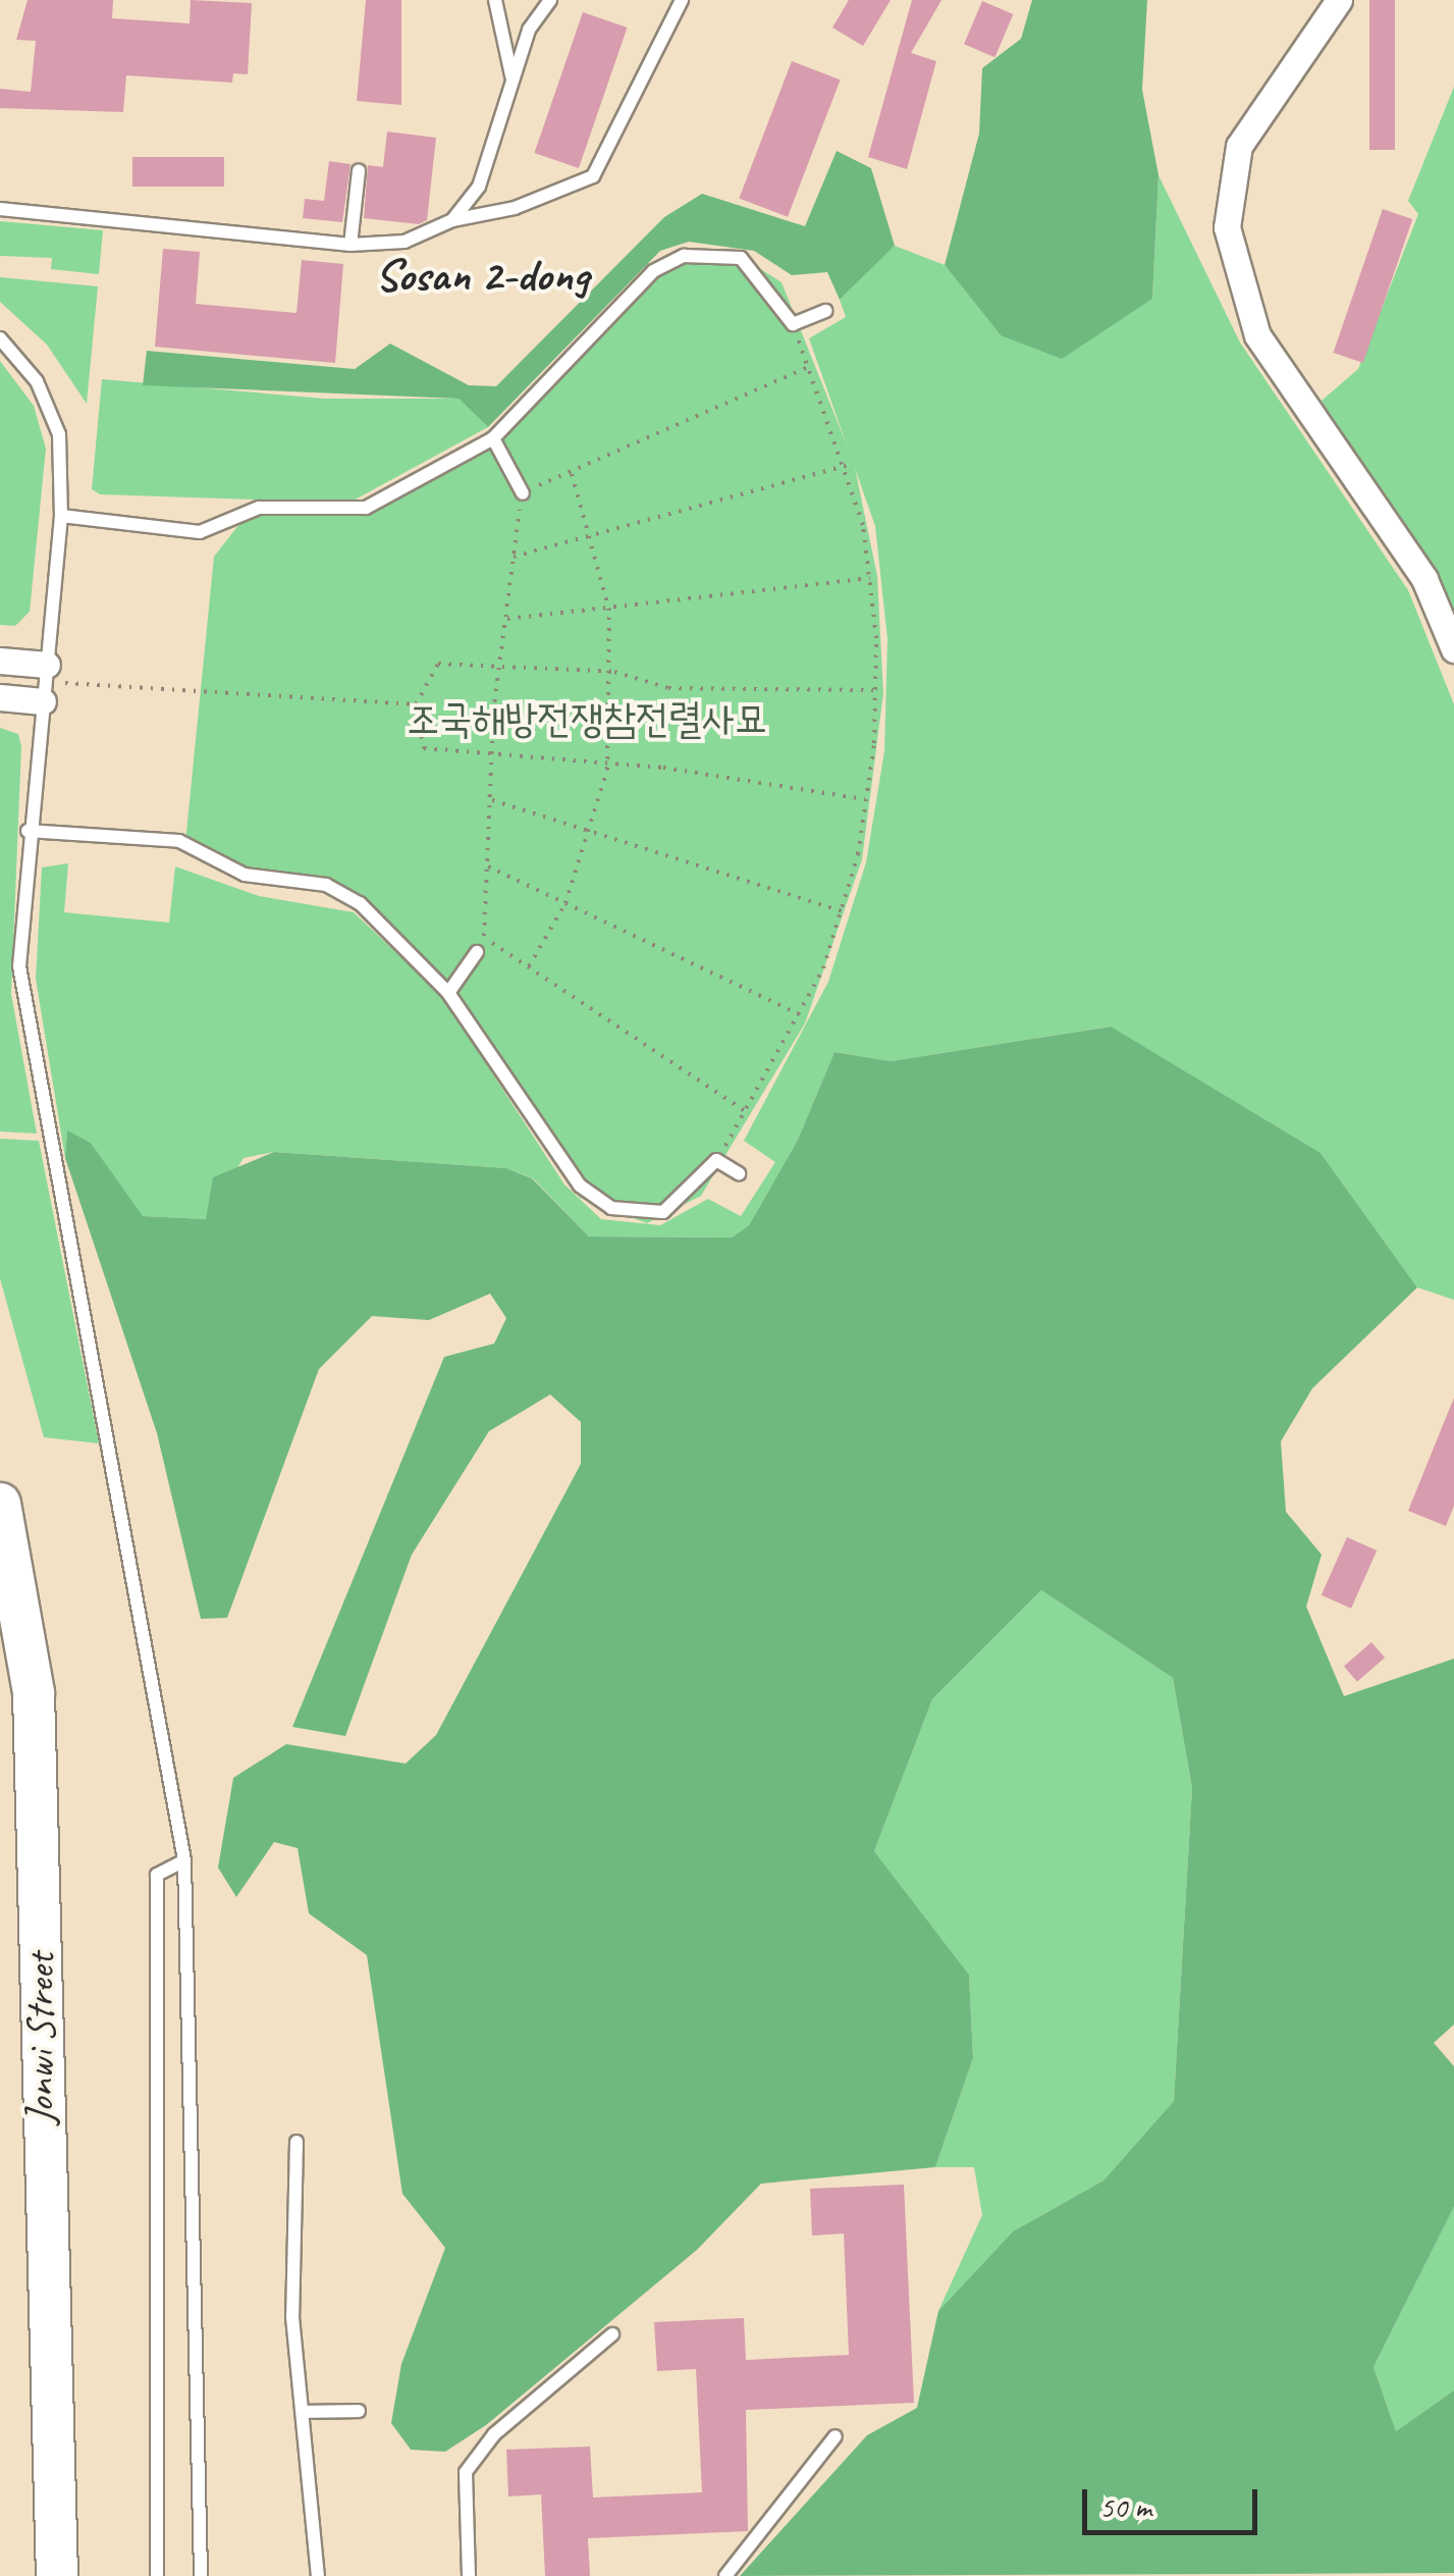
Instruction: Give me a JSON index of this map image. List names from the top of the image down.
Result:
{
  "streets": {
    "main road": ["Jonwi Street"]
  },
  "districts": ["Sosan 2-dong"],
  "parks": ["조국해방전쟁참전렬사묘"],
  "scale_bar": "50 m"
}
